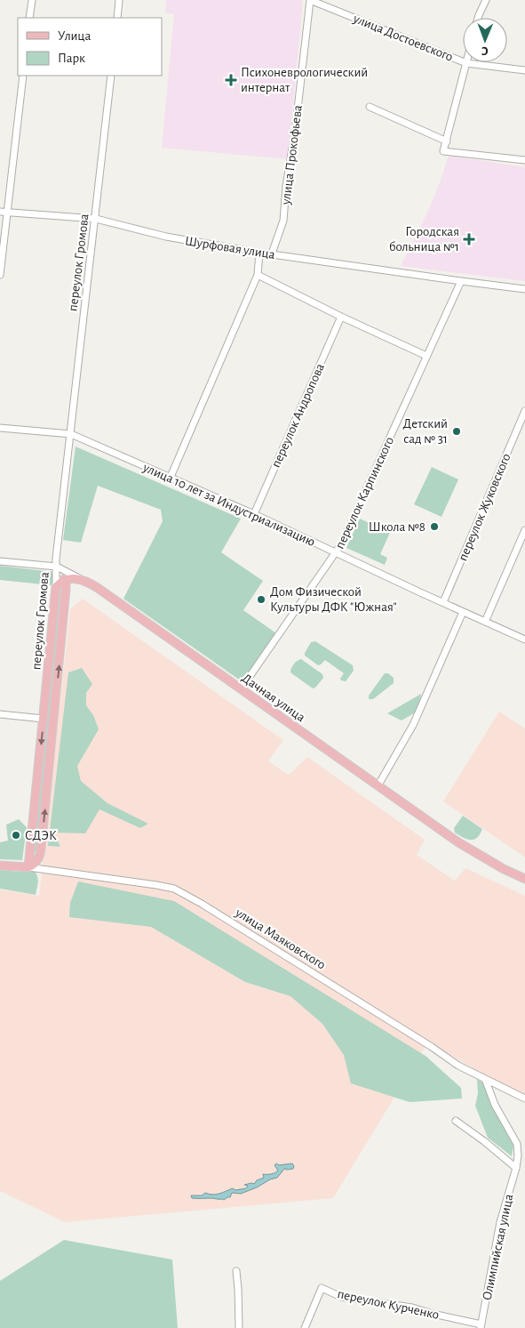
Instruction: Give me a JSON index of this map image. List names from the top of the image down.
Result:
{
  "streets": {
    "main road": ["переулок Громова", "Дачная улица", "улица Маяковского"],
    "street": [
      "улица Достоевского",
      "улица Прокофьева",
      "Шурфовая улица",
      "переулок Андропова",
      "переулок Карпинского",
      "улица 10 лет за Индустриализацию",
      "переулок Жуковского",
      "Олимпийская улица",
      "переулок Курченко"
    ]
  },
  "crossings": [
    ["улица Достоевского", "улица Прокофьева"],
    ["улица Прокофьева", "Шурфовая улица"],
    ["Шурфовая улица", "переулок Громова"],
    ["Шурфовая улица", "переулок Андропова"],
    ["Шурфовая улица", "переулок Карпинского"],
    ["переулок Громова", "улица 10 лет за Индустриализацию"],
    ["переулок Громова", "Дачная улица"],
    ["переулок Громова", "улица Маяковского"],
    ["переулок Андропова", "улица 10 лет за Индустриализацию"],
    ["переулок Карпинского", "улица 10 лет за Индустриализацию"],
    ["переулок Карпинского", "Дачная улица"],
    ["улица 10 лет за Индустриализацию", "переулок Жуковского"],
    ["улица Маяковского", "Олимпийская улица"],
    ["Олимпийская улица", "переулок Курченко"]
  ],
  "places": {
    "health": ["Психоневрологический интернат", "Городская больница №1"],
    "other": [
      "Детский сад № 31",
      "Школа №8",
      "Дом Физической Культуры ДФК \"Южная\"",
      "СДЭК"
    ]
  },
  "legend": ["Улица", "Парк"],
  "north": "bottom"
}
